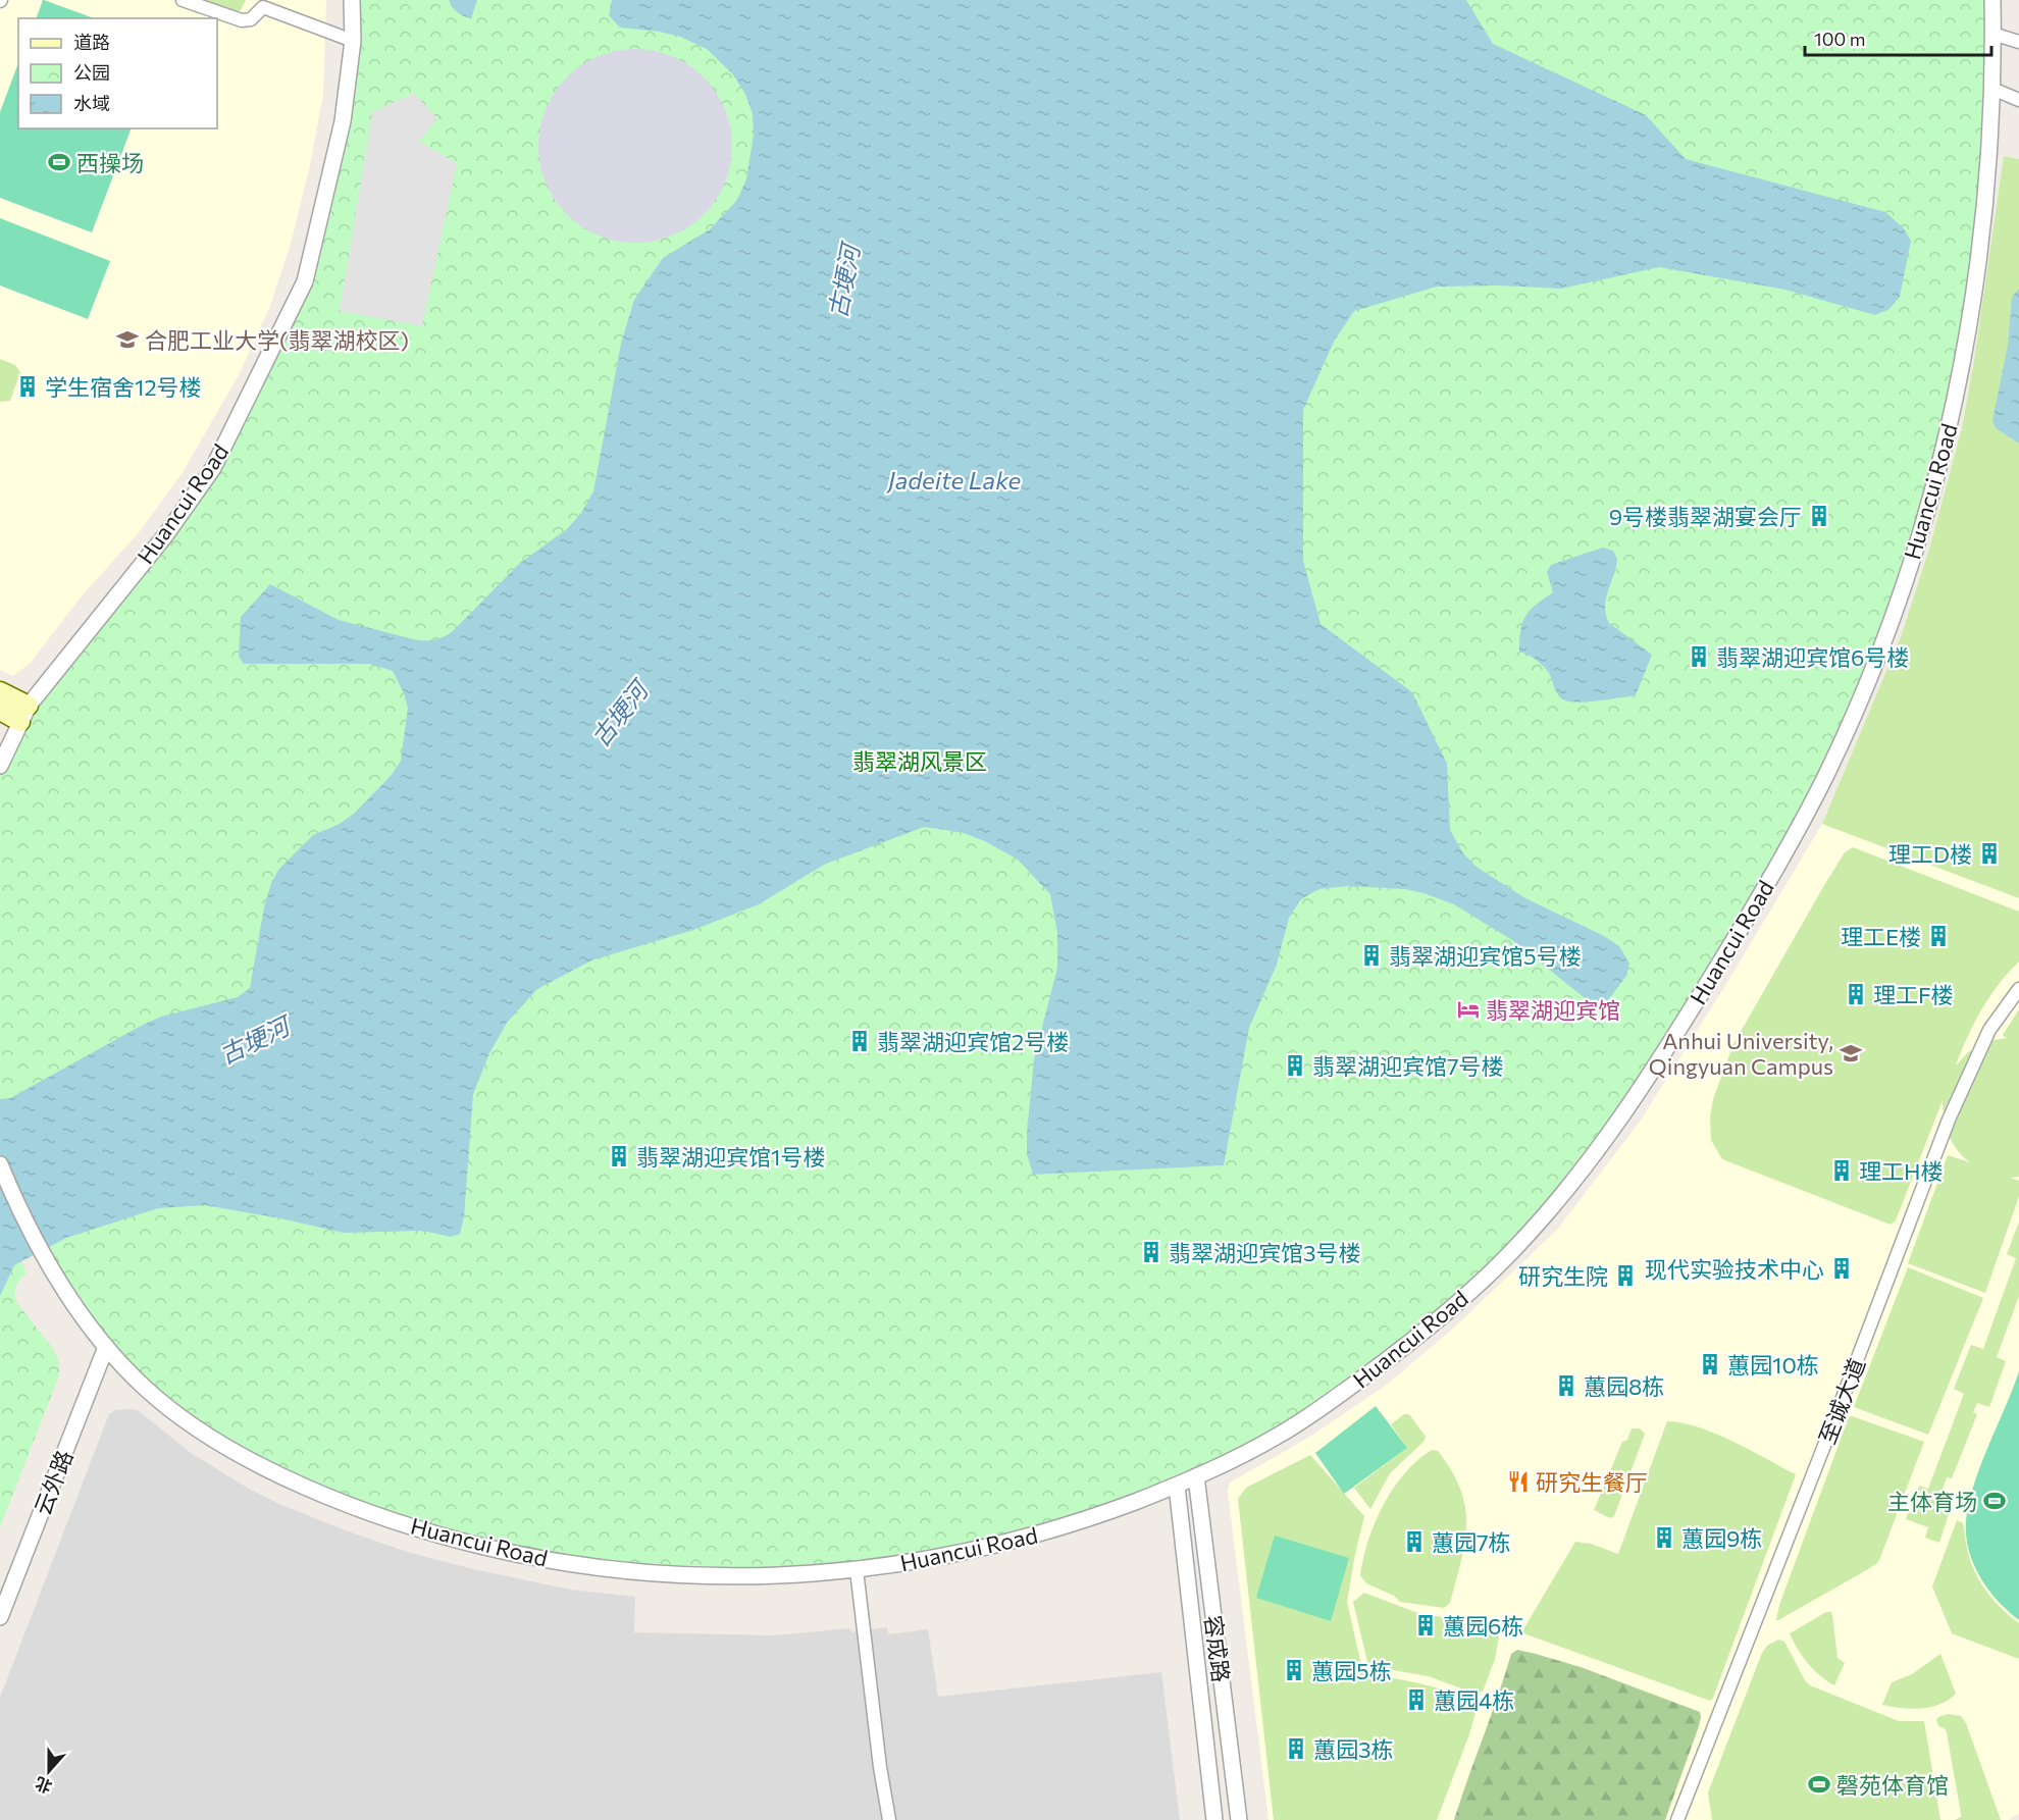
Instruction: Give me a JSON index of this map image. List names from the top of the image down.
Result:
{
  "streets": {
    "street": [
      "Huancui Road",
      "至诚大道",
      "云外路",
      "容成路"
    ]
  },
  "crossings": [
    ["Huancui Road", "云外路"],
    ["Huancui Road", "容成路"]
  ],
  "water": ["古埂河", "Jadeite Lake"],
  "parks": ["翡翠湖风景区"],
  "places": {
    "sports": ["西操场", "主体育场", "磬苑体育馆"],
    "school or university": ["合肥工业大学(翡翠湖校区)", "Anhui University, Qingyuan Campus"],
    "building": [
      "学生宿舍12号楼",
      "9号楼翡翠湖宴会厅",
      "翡翠湖迎宾馆6号楼",
      "理工D楼",
      "理工E楼",
      "翡翠湖迎宾馆5号楼",
      "理工F楼",
      "翡翠湖迎宾馆2号楼",
      "翡翠湖迎宾馆7号楼",
      "翡翠湖迎宾馆1号楼",
      "理工H楼",
      "翡翠湖迎宾馆3号楼",
      "现代实验技术中心",
      "研究生院",
      "蕙园10栋",
      "蕙园8栋",
      "蕙园9栋",
      "蕙园7栋",
      "蕙园6栋",
      "蕙园5栋",
      "蕙园4栋",
      "蕙园3栋"
    ],
    "hotel": ["翡翠湖迎宾馆"],
    "restaurant": ["研究生餐厅"]
  },
  "legend": ["道路", "公园", "水域"],
  "scale_bar": "100 m",
  "north": "bottom"
}
